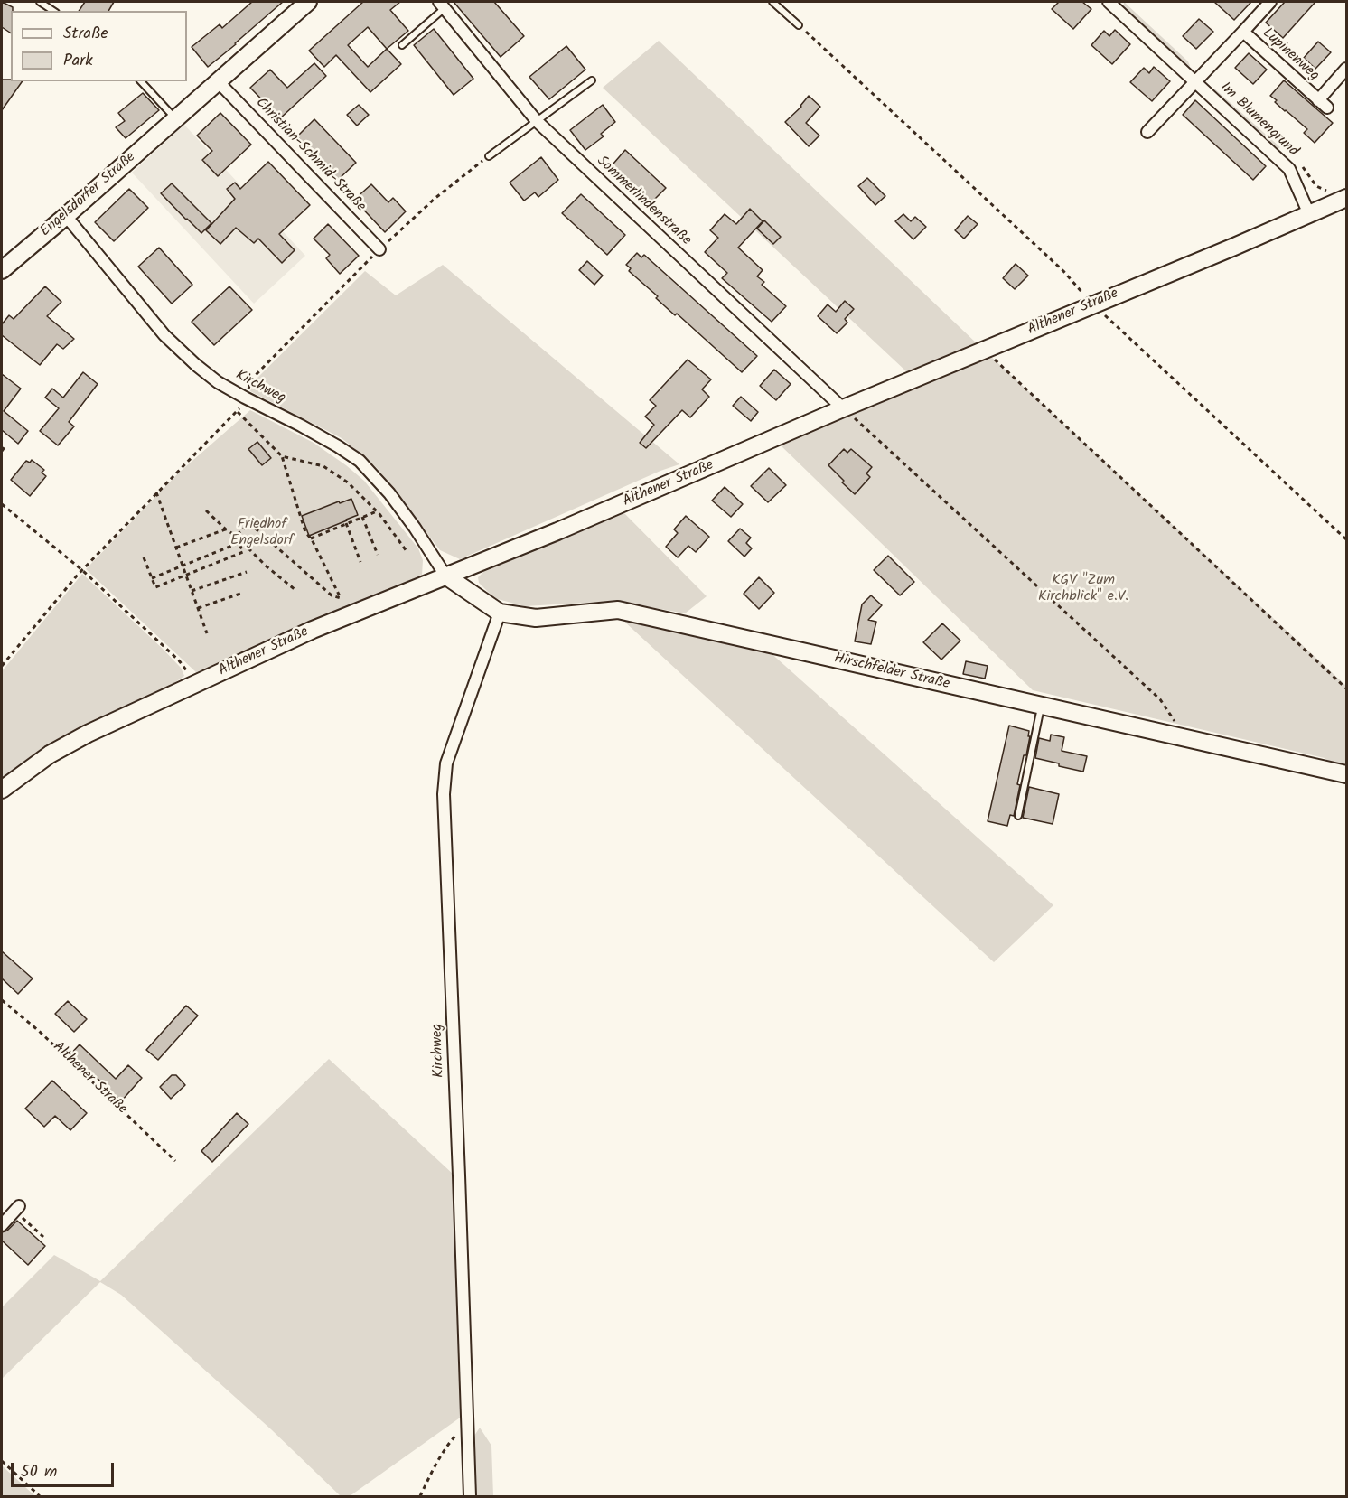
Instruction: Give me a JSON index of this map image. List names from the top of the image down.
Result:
{
  "streets": {
    "main road": ["Engelsdorfer Straße", "Althener Straße", "Hirschfelder Straße"],
    "street": [
      "Lupinenweg",
      "Im Blumengrund",
      "Christian-Schmid-Straße",
      "Sommerlindenstraße",
      "Kirchweg"
    ]
  },
  "crossings": [
    ["Im Blumengrund", "Althener Straße"],
    ["Christian-Schmid-Straße", "Engelsdorfer Straße"],
    ["Engelsdorfer Straße", "Kirchweg"],
    ["Sommerlindenstraße", "Althener Straße"],
    ["Althener Straße", "Kirchweg"],
    ["Althener Straße", "Hirschfelder Straße"],
    ["Kirchweg", "Hirschfelder Straße"]
  ],
  "parks": ["Friedhof Engelsdorf", "KGV \"Zum Kirchblick\" e.V."],
  "legend": ["Straße", "Park"],
  "scale_bar": "50 m"
}
